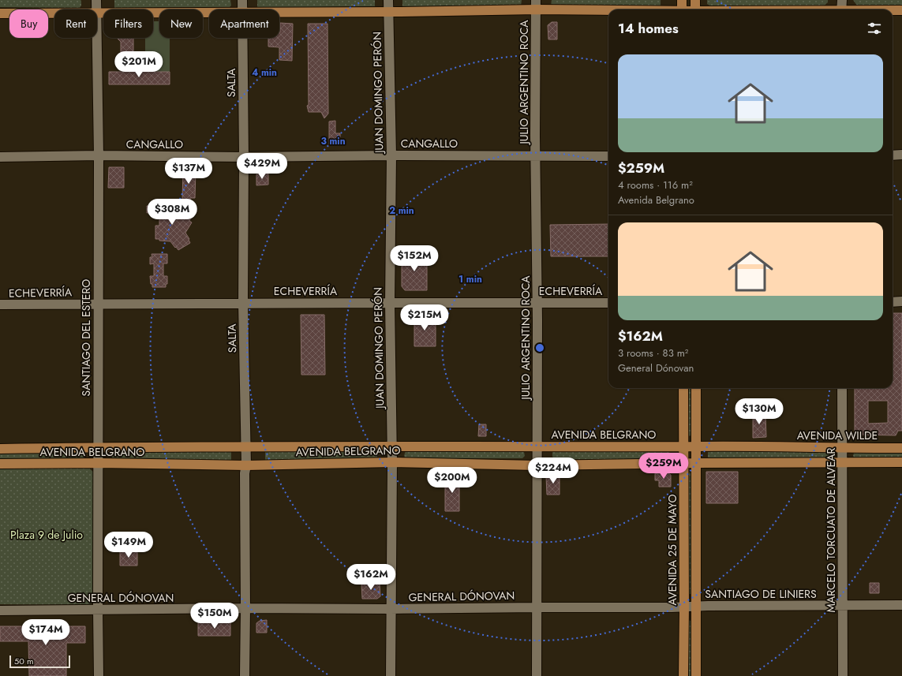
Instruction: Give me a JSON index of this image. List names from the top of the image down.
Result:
{
  "streets": {
    "main road": ["AVENIDA BELGRANO", "AVENIDA WILDE", "AVENIDA 25 DE MAYO"],
    "street": [
      "JULIO ARGENTINO ROCA",
      "SALTA",
      "JUAN DOMINGO PERÓN",
      "CANGALLO",
      "ECHEVERRÍA",
      "SANTIAGO DEL ESTERO",
      "MARCELO TORCUATO DE ALVEAR",
      "SANTIAGO DE LINIERS",
      "GENERAL DÓNOVAN"
    ]
  },
  "crossings": [
    ["JULIO ARGENTINO ROCA", "CANGALLO"],
    ["JULIO ARGENTINO ROCA", "ECHEVERRÍA"],
    ["JULIO ARGENTINO ROCA", "AVENIDA BELGRANO"],
    ["JULIO ARGENTINO ROCA", "GENERAL DÓNOVAN"],
    ["SALTA", "CANGALLO"],
    ["SALTA", "ECHEVERRÍA"],
    ["SALTA", "AVENIDA BELGRANO"],
    ["SALTA", "GENERAL DÓNOVAN"],
    ["JUAN DOMINGO PERÓN", "CANGALLO"],
    ["JUAN DOMINGO PERÓN", "ECHEVERRÍA"],
    ["JUAN DOMINGO PERÓN", "AVENIDA BELGRANO"],
    ["JUAN DOMINGO PERÓN", "GENERAL DÓNOVAN"],
    ["CANGALLO", "SANTIAGO DEL ESTERO"],
    ["ECHEVERRÍA", "SANTIAGO DEL ESTERO"],
    ["SANTIAGO DEL ESTERO", "AVENIDA BELGRANO"],
    ["SANTIAGO DEL ESTERO", "GENERAL DÓNOVAN"],
    ["AVENIDA BELGRANO", "AVENIDA WILDE"],
    ["AVENIDA BELGRANO", "AVENIDA 25 DE MAYO"],
    ["AVENIDA WILDE", "MARCELO TORCUATO DE ALVEAR"],
    ["MARCELO TORCUATO DE ALVEAR", "SANTIAGO DE LINIERS"],
    ["AVENIDA 25 DE MAYO", "GENERAL DÓNOVAN"],
    ["SANTIAGO DE LINIERS", "GENERAL DÓNOVAN"]
  ],
  "parks": ["Plaza 9 de Julio"],
  "scale_bar": "50 m",
  "page": {
    "chip": [
      "Buy",
      "Rent",
      "Filters",
      "New",
      "Apartment"
    ],
    "heading": "14 homes",
    "list": [
      {
        "name": "$259M",
        "note": "4 rooms · 116 m² · Avenida Belgrano"
      },
      {
        "name": "$162M",
        "note": "3 rooms · 83 m² · General Dónovan"
      }
    ],
    "price": [
      "$201M",
      "$429M",
      "$137M",
      "$308M",
      "$152M",
      "$215M",
      "$130M",
      "$259M",
      "$224M",
      "$200M",
      "$149M",
      "$162M",
      "$150M",
      "$174M"
    ],
    "scale": "50 m"
  },
  "rings": [
    "4 min",
    "3 min",
    "2 min",
    "1 min"
  ]
}
